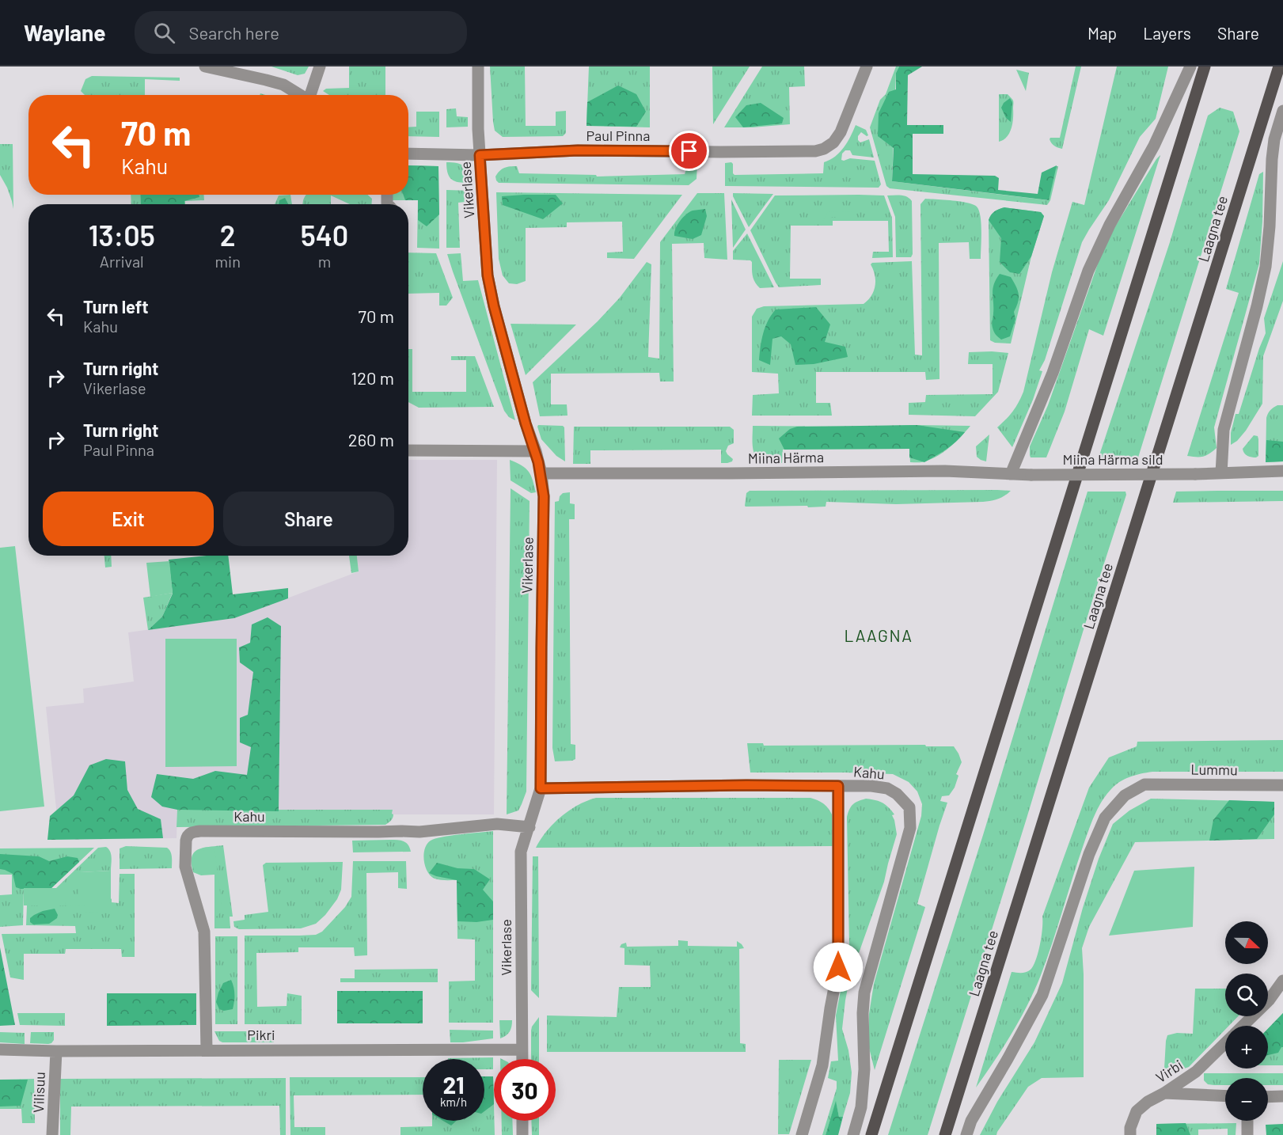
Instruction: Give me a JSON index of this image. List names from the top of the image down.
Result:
{
  "streets": {
    "main road": ["Laagna tee"],
    "street": [
      "Paul Pinna",
      "Vikerlase",
      "Miina Härma",
      "Miina Härma sild",
      "Lummu",
      "Kahu",
      "Pikri",
      "Virbi",
      "Vilisuu"
    ]
  },
  "crossings": [
    ["Paul Pinna", "Vikerlase"],
    ["Vikerlase", "Miina Härma"],
    ["Vikerlase", "Kahu"],
    ["Vikerlase", "Pikri"],
    ["Miina Härma", "Miina Härma sild"],
    ["Kahu", "Pikri"],
    ["Pikri", "Vilisuu"]
  ],
  "districts": ["LAAGNA"],
  "north": "right",
  "page": {
    "header": "Waylane",
    "search": "Search here",
    "nav": ["Map", "Layers", "Share"],
    "turn": ["70 m", "Kahu"],
    "eta": [
      "13:05",
      "Arrival",
      "2",
      "min",
      "540",
      "m"
    ],
    "list": [
      {
        "name": "Turn left",
        "note": "Kahu",
        "value": "70 m"
      },
      {
        "name": "Turn right",
        "note": "Vikerlase",
        "value": "120 m"
      },
      {
        "name": "Turn right",
        "note": "Paul Pinna",
        "value": "260 m"
      }
    ],
    "buttons": ["Exit", "Share"],
    "map_buttons": ["+", "−"],
    "speed": "21 km/h",
    "limit": "30"
  }
}
